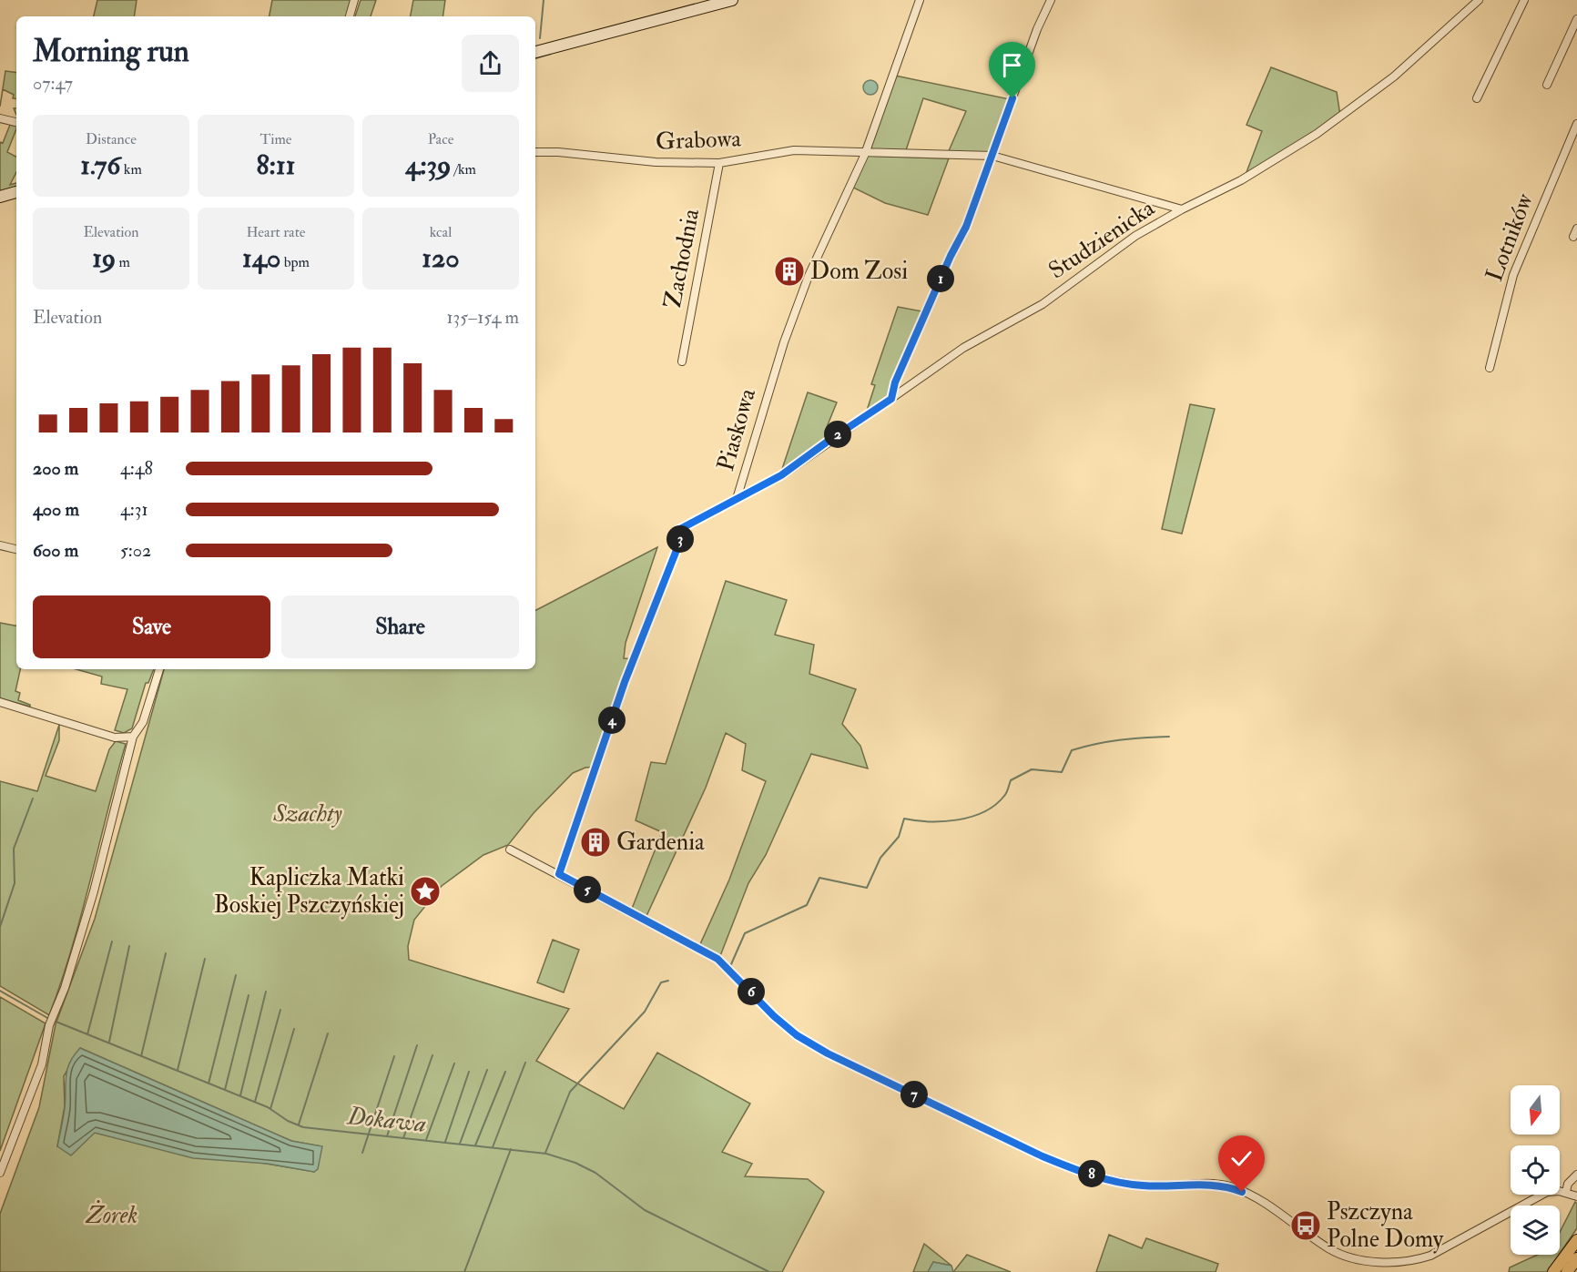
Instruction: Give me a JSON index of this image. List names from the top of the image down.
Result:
{
  "streets": {
    "street": [
      "Grabowa",
      "Lotników",
      "Studzienicka",
      "Zachodnia",
      "Piaskowa"
    ]
  },
  "crossings": [
    ["Grabowa", "Studzienicka"],
    ["Grabowa", "Zachodnia"],
    ["Grabowa", "Piaskowa"],
    ["Studzienicka", "Piaskowa"]
  ],
  "water": ["Dokawa"],
  "parks": ["Szachty", "Żorek"],
  "places": {
    "building": ["Dom Zosi", "Gardenia"],
    "place": ["Kapliczka Matki Boskiej Pszczyńskiej"],
    "bus stop": ["Pszczyna Polne Domy"]
  },
  "north": "bottom",
  "page": {
    "heading": ["Morning run", "07:47"],
    "stats": [
      ["Distance", "1.76 km"],
      ["Time", "8:11"],
      ["Pace", "4:39 /km"],
      ["Elevation", "19 m"],
      ["Heart rate", "140 bpm"],
      ["kcal", "120"]
    ],
    "pins": [
      "1",
      "2",
      "3",
      "4",
      "5",
      "6",
      "7",
      "8"
    ],
    "chart": ["Elevation", "135–154 m"],
    "list": [
      {
        "name": "200 m",
        "note": "4:48"
      },
      {
        "name": "400 m",
        "note": "4:31"
      },
      {
        "name": "600 m",
        "note": "5:02"
      }
    ],
    "buttons": ["Save", "Share"]
  }
}
